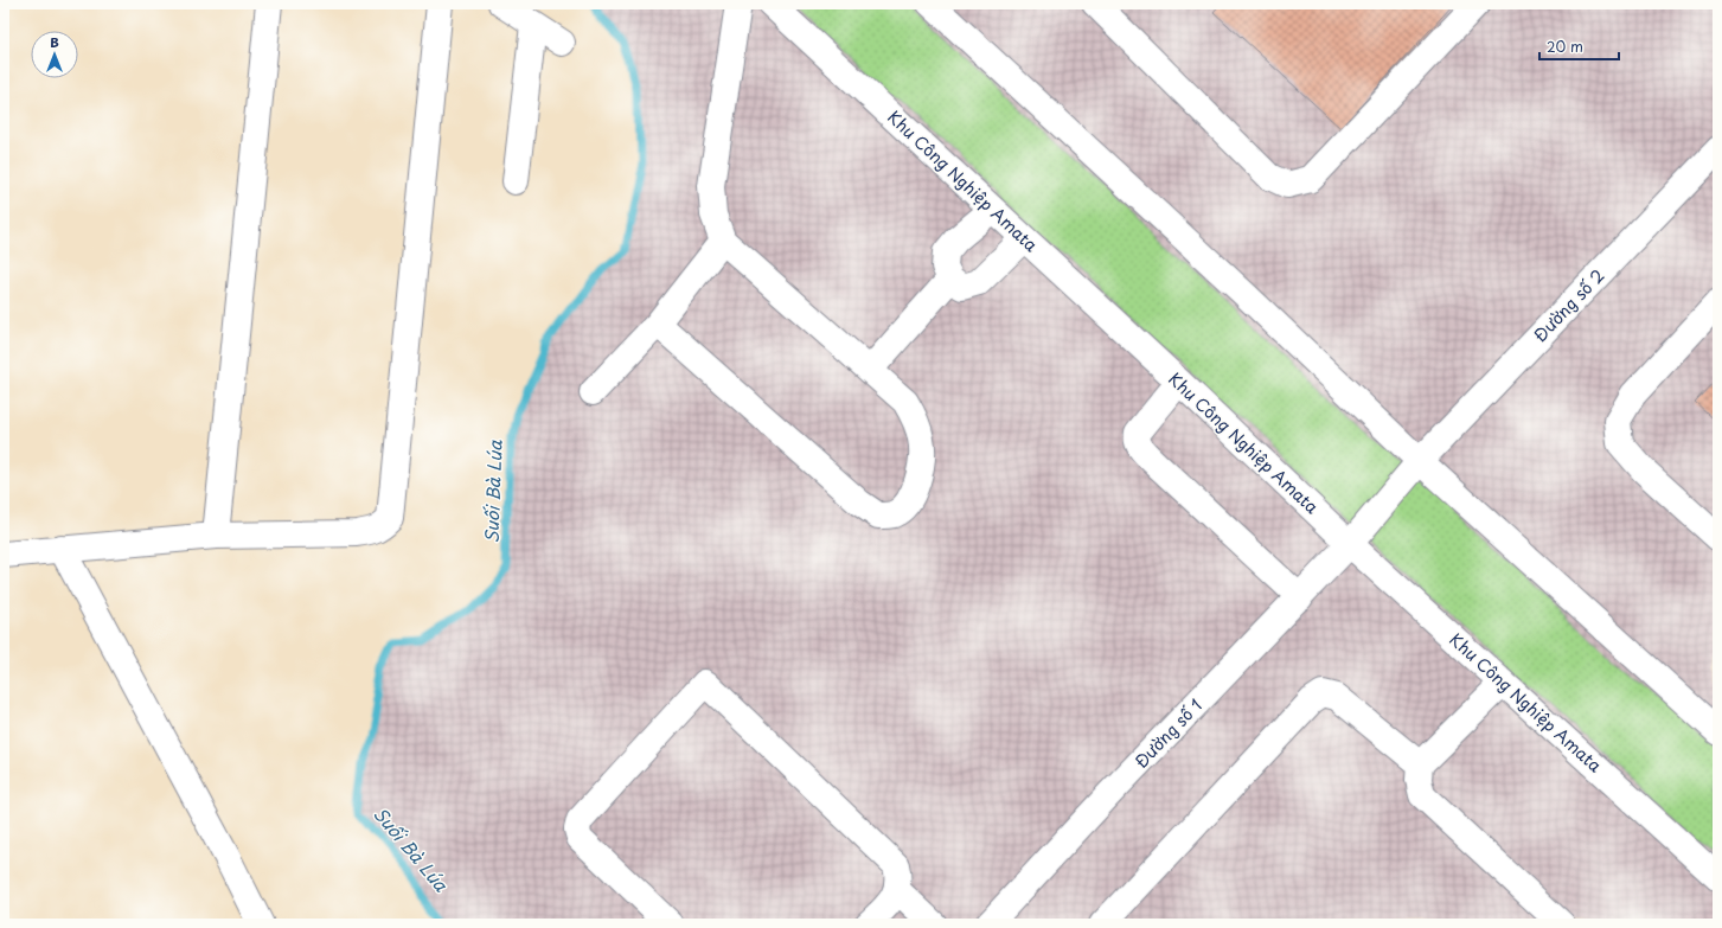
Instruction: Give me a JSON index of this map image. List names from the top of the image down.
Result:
{
  "streets": {
    "street": ["Khu Công Nghiệp Amata", "Đường số 2", "Đường số 1"]
  },
  "crossings": [
    ["Khu Công Nghiệp Amata", "Đường số 2"],
    ["Khu Công Nghiệp Amata", "Đường số 1"],
    ["Đường số 2", "Đường số 1"]
  ],
  "water": ["Suối Bà Lúa"],
  "scale_bar": "20 m",
  "north": "top"
}
